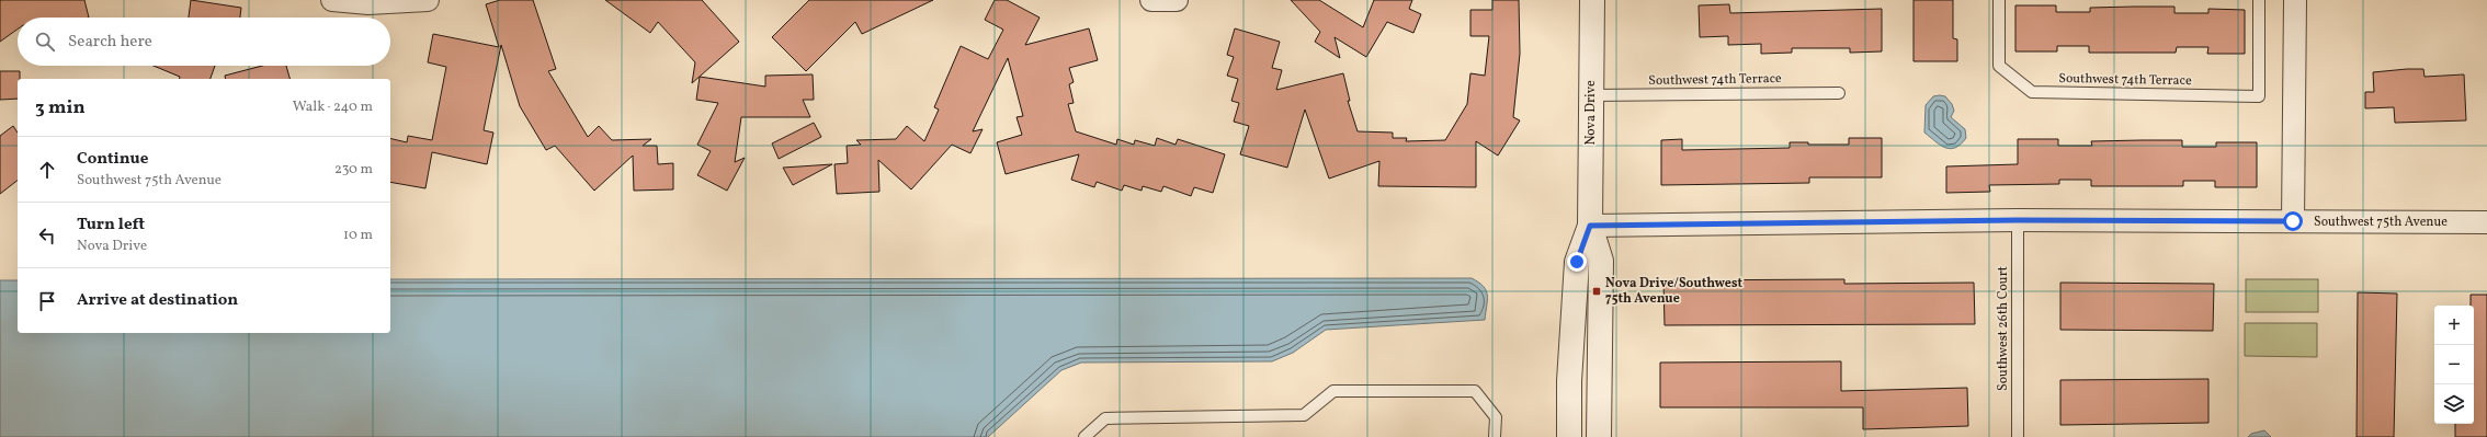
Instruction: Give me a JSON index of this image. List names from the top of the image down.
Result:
{
  "streets": {
    "street": ["Nova Drive", "Southwest 75th Avenue"],
    "lane": ["Southwest 74th Terrace", "Southwest 26th Court"]
  },
  "crossings": [
    ["Southwest 74th Terrace", "Nova Drive"],
    ["Nova Drive", "Southwest 75th Avenue"],
    ["Southwest 75th Avenue", "Southwest 26th Court"]
  ],
  "places": {
    "transit": ["Nova Drive/Southwest 75th Avenue"]
  },
  "page": {
    "search": "Search here",
    "heading": ["3 min", "Walk · 240 m"],
    "list": [
      ["Continue", "Southwest 75th Avenue", "230 m"],
      ["Turn left", "Nova Drive", "10 m"],
      "Arrive at destination"
    ],
    "map_buttons": ["+", "−"]
  }
}
